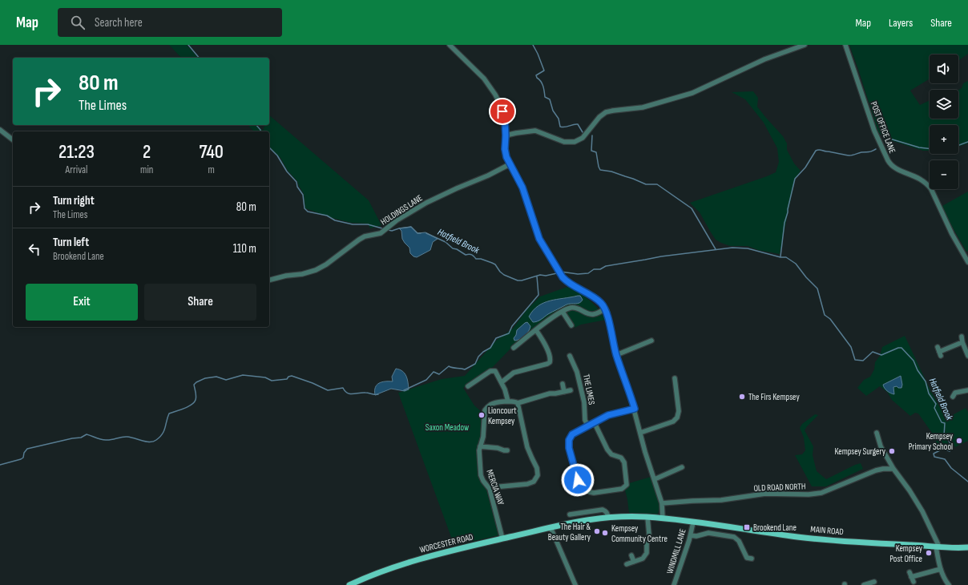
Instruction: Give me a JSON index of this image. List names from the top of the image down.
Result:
{
  "streets": {
    "main road": ["MAIN ROAD", "WORCESTER ROAD"],
    "street": [
      "POST OFFICE LANE",
      "HOLDINGS LANE",
      "THE LIMES",
      "MERCIA WAY",
      "OLD ROAD NORTH",
      "WINDMILL LANE"
    ]
  },
  "crossings": [
    ["MERCIA WAY", "WORCESTER ROAD"],
    ["MAIN ROAD", "WORCESTER ROAD"],
    ["MAIN ROAD", "WINDMILL LANE"]
  ],
  "water": ["Hatfield Brook"],
  "parks": ["Saxon Meadow"],
  "places": {
    "other": [
      "The Firs Kempsey",
      "Lioncourt Kempsey",
      "Kempsey Primary School",
      "Kempsey Surgery",
      "The Hair & Beauty Gallery",
      "Kempsey Community Centre",
      "Kempsey Post Office"
    ],
    "transit": ["Brookend Lane"]
  },
  "page": {
    "header": "Map",
    "search": "Search here",
    "nav": ["Map", "Layers", "Share"],
    "map_buttons": ["+", "−"],
    "turn": ["80 m", "The Limes"],
    "eta": [
      "21:23",
      "Arrival",
      "2",
      "min",
      "740",
      "m"
    ],
    "list": [
      {
        "name": "Turn right",
        "note": "The Limes",
        "value": "80 m"
      },
      {
        "name": "Turn left",
        "note": "Brookend Lane",
        "value": "110 m"
      }
    ],
    "buttons": ["Exit", "Share"]
  }
}
